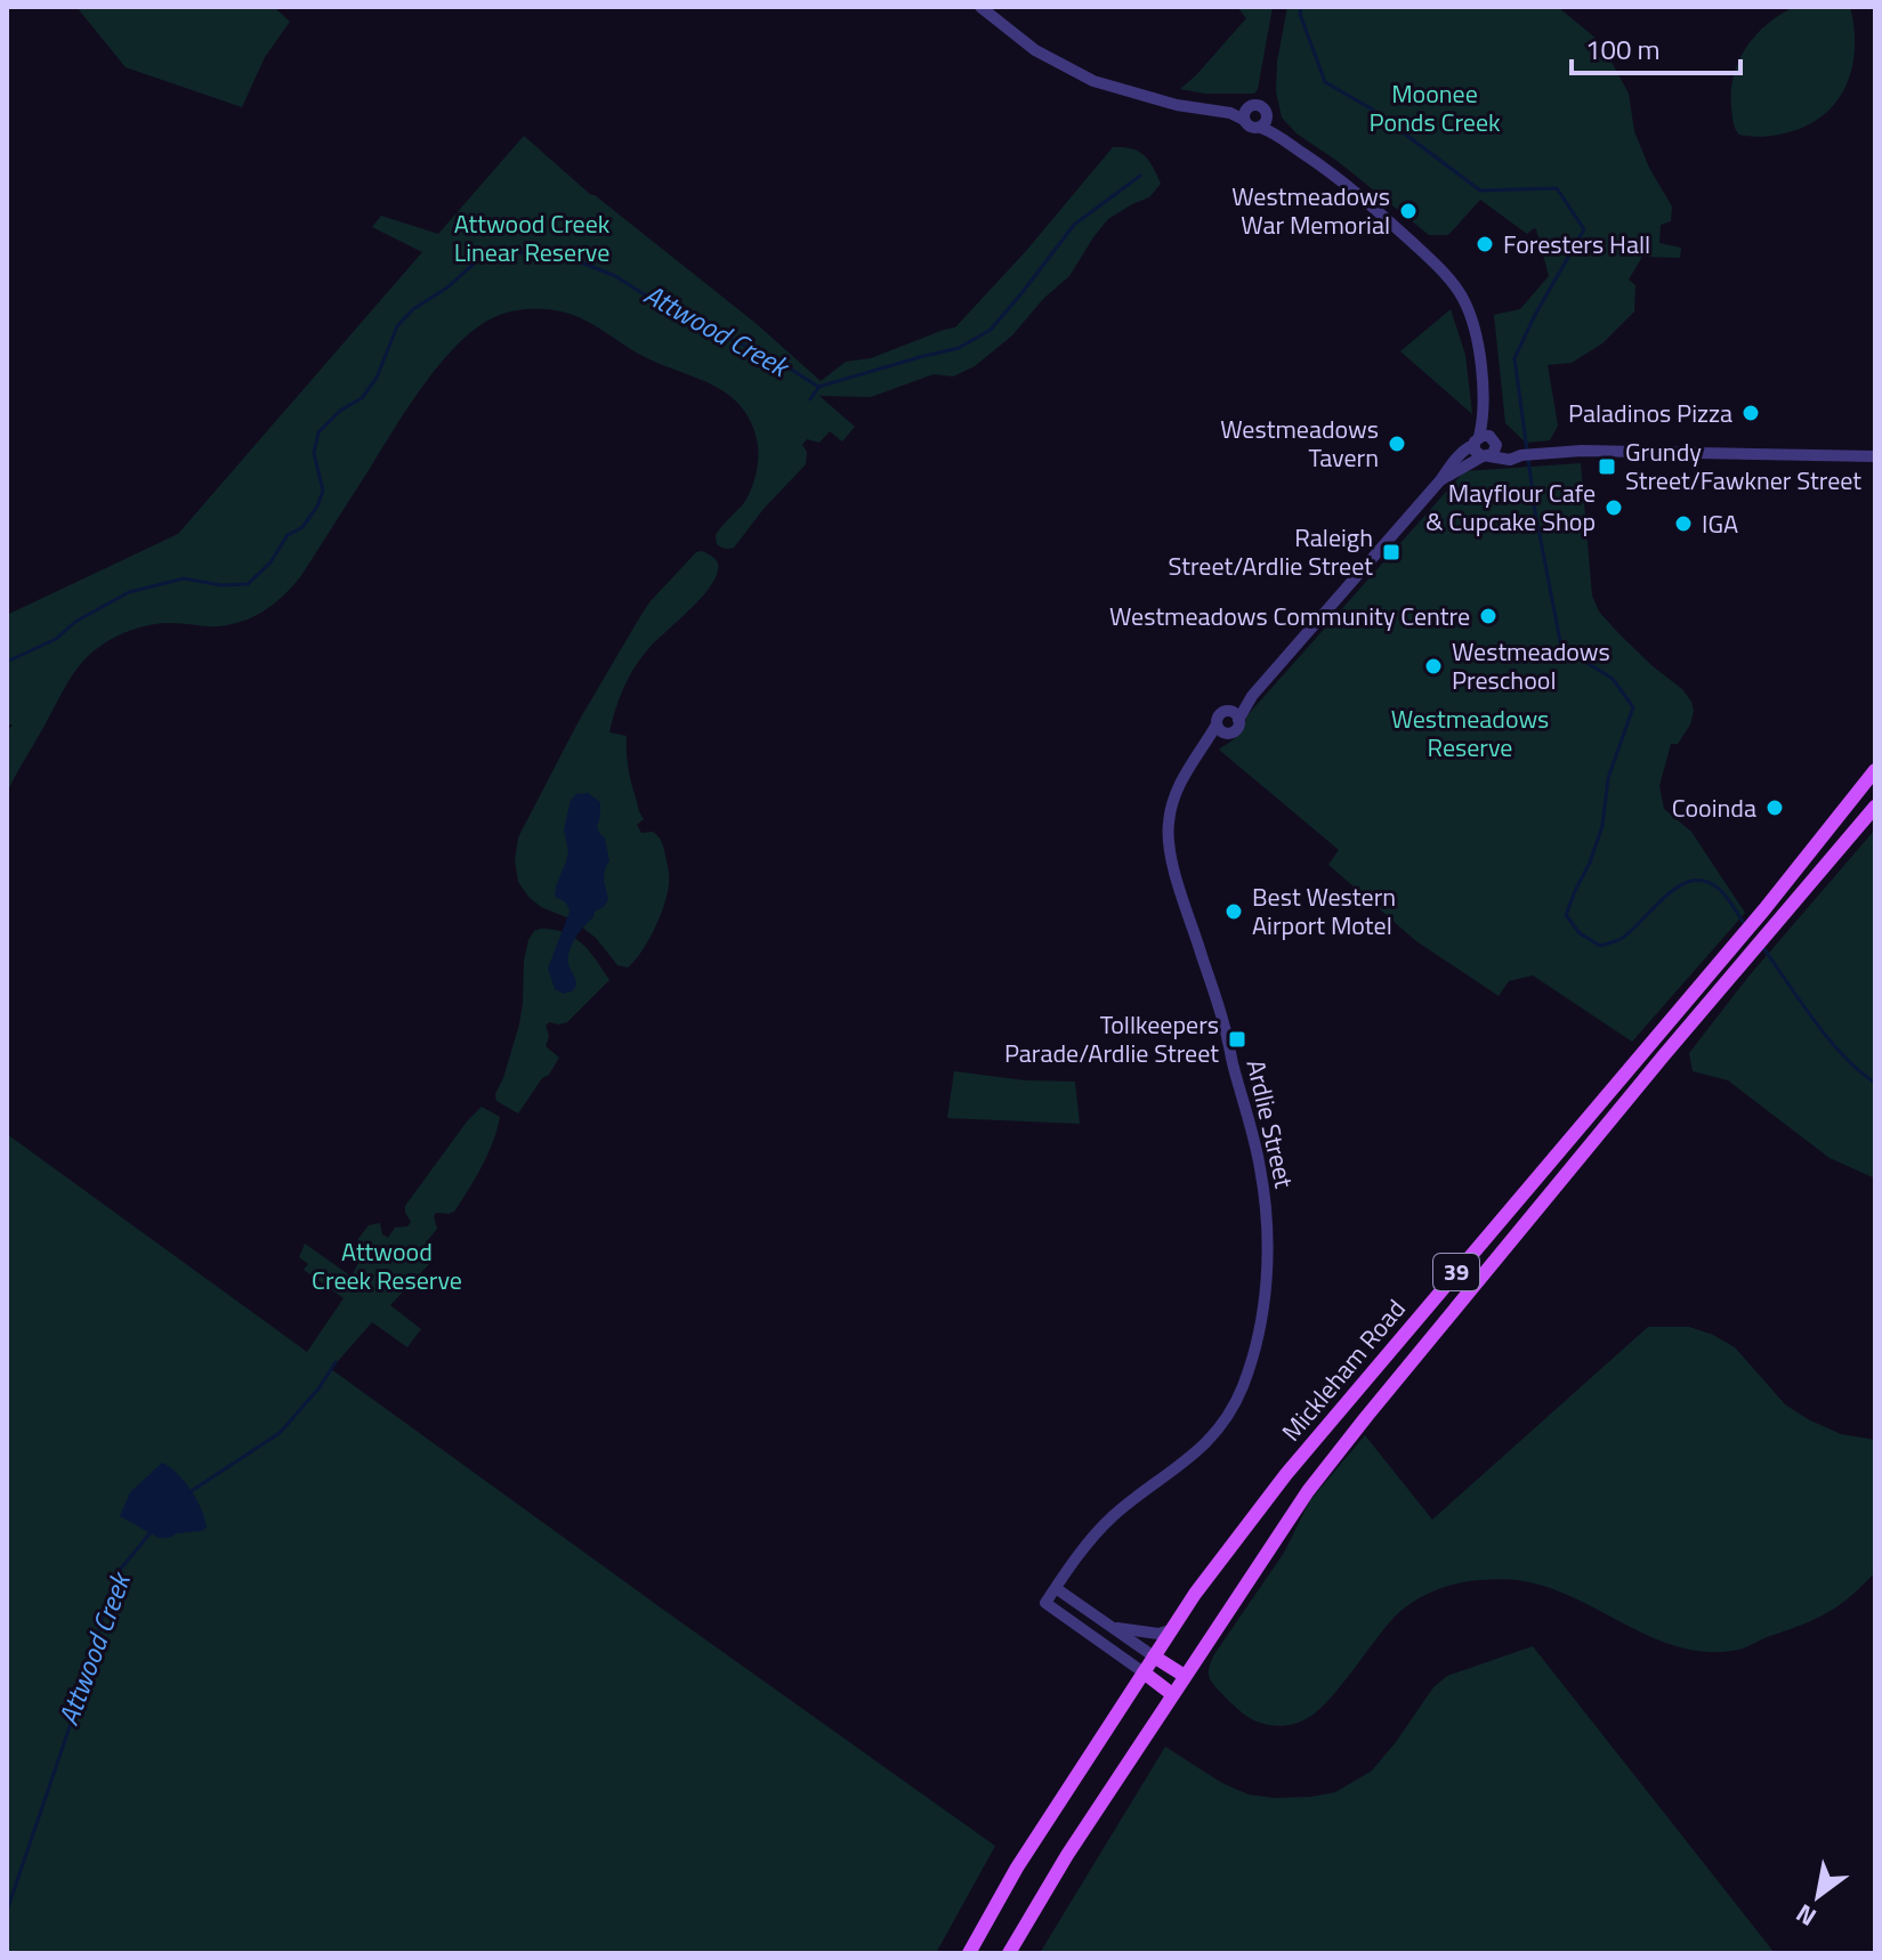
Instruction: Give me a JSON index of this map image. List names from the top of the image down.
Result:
{
  "streets": {
    "main road": ["39", "Mickleham Road"],
    "street": ["Ardlie Street"]
  },
  "crossings": [
    ["Ardlie Street", "Mickleham Road"]
  ],
  "water": ["Attwood Creek"],
  "parks": [
    "Moonee Ponds Creek",
    "Attwood Creek Linear Reserve",
    "Westmeadows Reserve",
    "Attwood Creek Reserve"
  ],
  "places": {
    "other": [
      "Westmeadows War Memorial",
      "Foresters Hall",
      "Paladinos Pizza",
      "Westmeadows Tavern",
      "Mayflour Cafe & Cupcake Shop",
      "IGA",
      "Westmeadows Community Centre",
      "Westmeadows Preschool",
      "Cooinda",
      "Best Western Airport Motel"
    ],
    "transit": ["Grundy Street/Fawkner Street", "Raleigh Street/Ardlie Street", "Tollkeepers Parade/Ardlie Street"]
  },
  "scale_bar": "100 m",
  "north": "bottom left"
}
